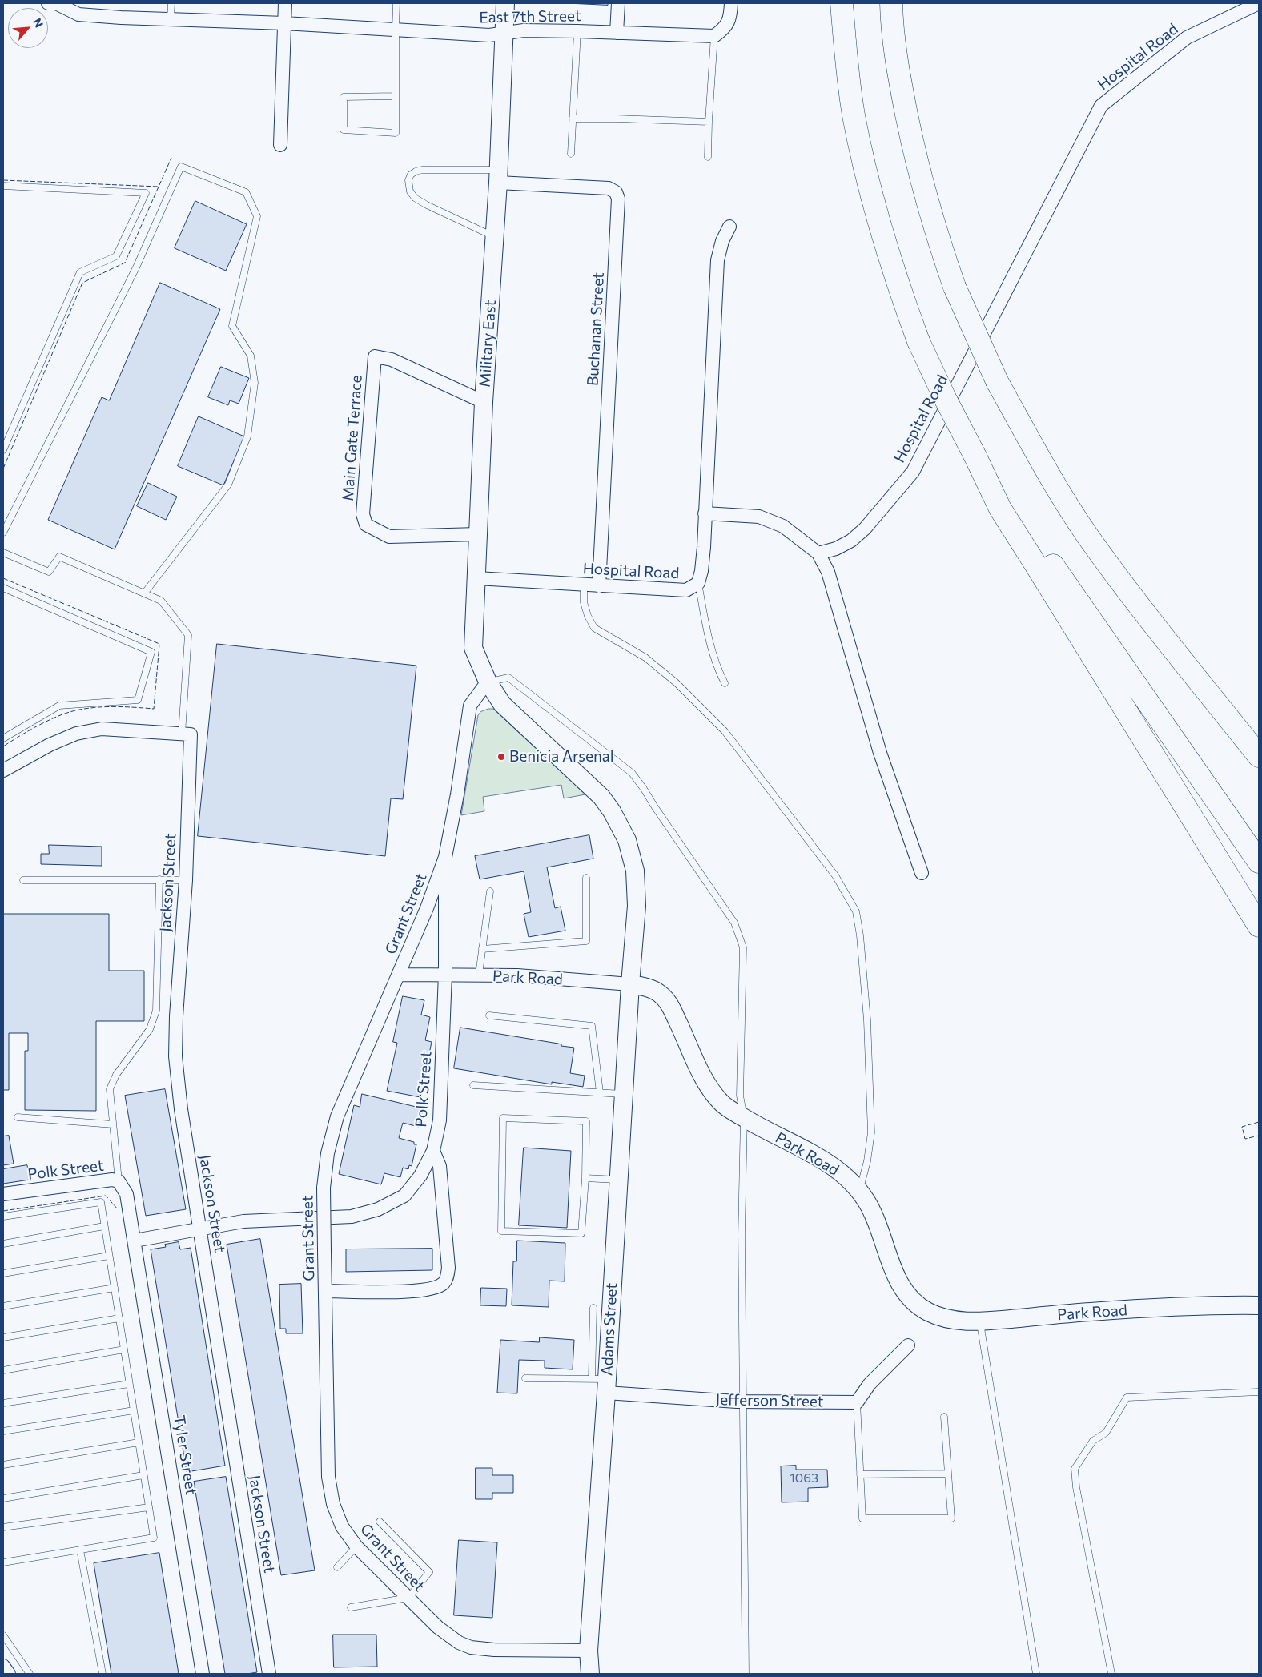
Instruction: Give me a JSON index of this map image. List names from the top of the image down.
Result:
{
  "streets": {
    "street": [
      "East 7th Street",
      "Hospital Road",
      "Buchanan Street",
      "Military East",
      "Main Gate Terrace",
      "Jackson Street",
      "Grant Street",
      "Park Road",
      "Polk Street",
      "Adams Street",
      "Jefferson Street",
      "Tyler Street"
    ]
  },
  "crossings": [
    ["East 7th Street", "Military East"],
    ["Hospital Road", "Buchanan Street"],
    ["Hospital Road", "Military East"],
    ["Buchanan Street", "Military East"],
    ["Military East", "Main Gate Terrace"],
    ["Military East", "Grant Street"],
    ["Jackson Street", "Polk Street"],
    ["Grant Street", "Park Road"],
    ["Grant Street", "Polk Street"],
    ["Grant Street", "Adams Street"],
    ["Park Road", "Polk Street"],
    ["Park Road", "Adams Street"],
    ["Polk Street", "Tyler Street"],
    ["Adams Street", "Jefferson Street"]
  ],
  "places": ["Benicia Arsenal"],
  "house_numbers": ["1063"],
  "north": "top right"
}
